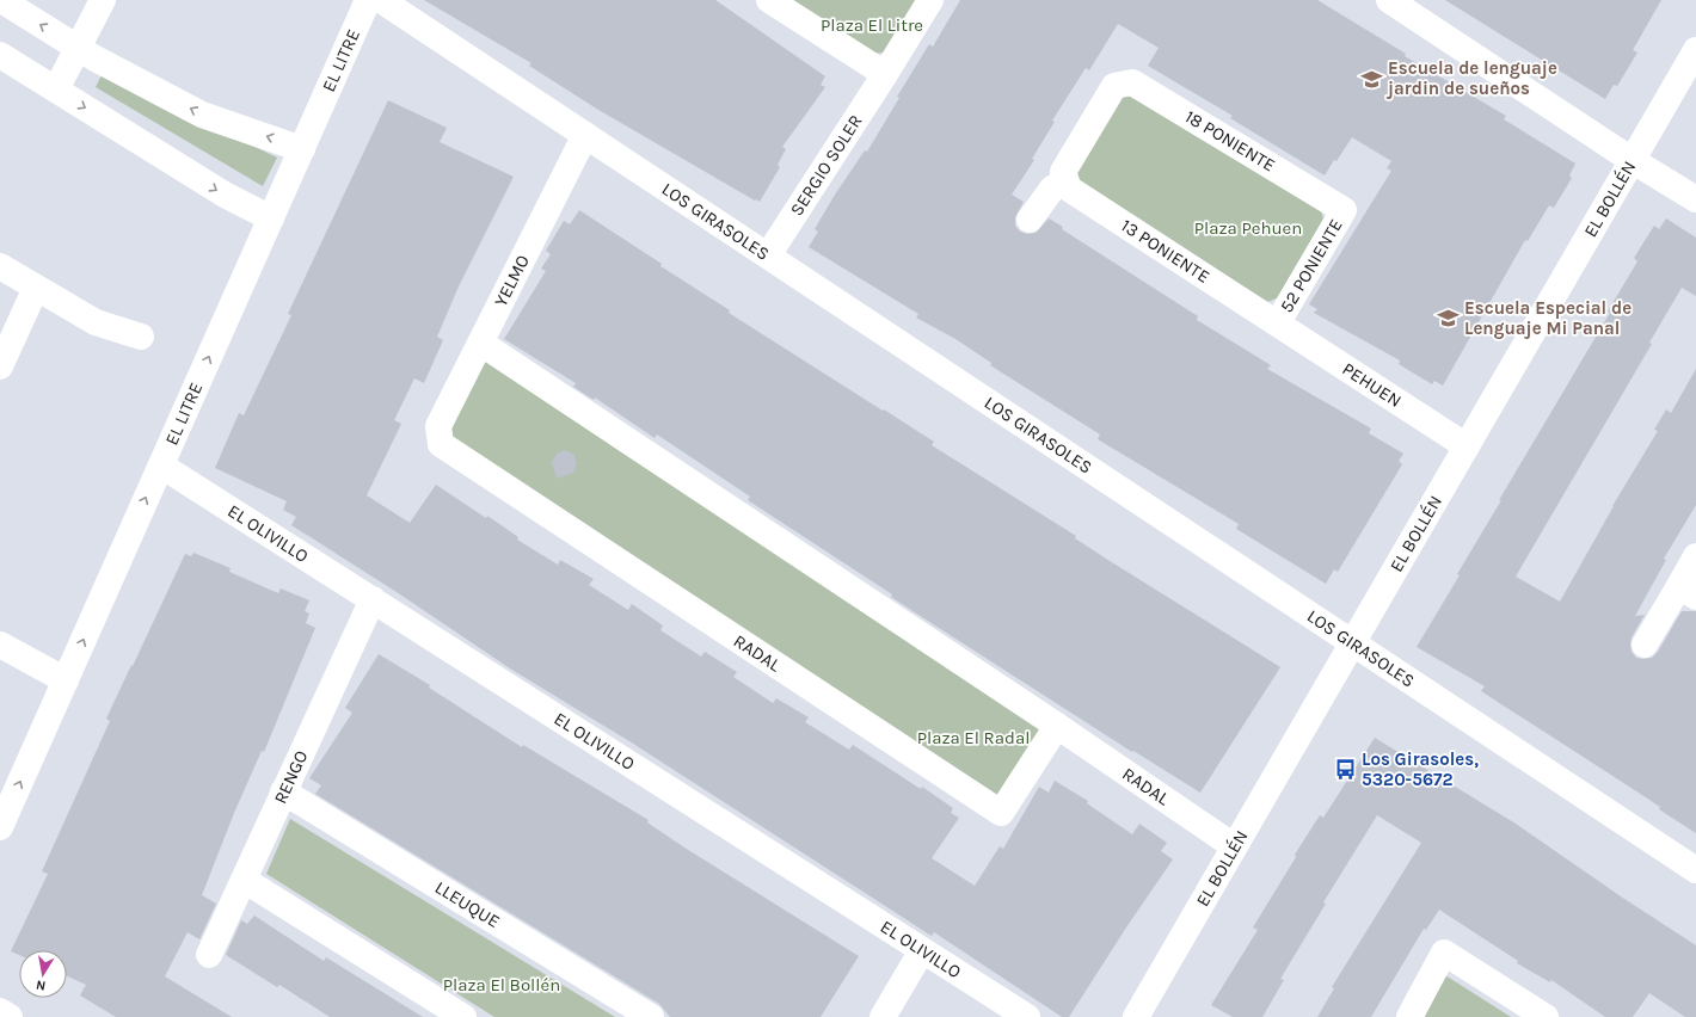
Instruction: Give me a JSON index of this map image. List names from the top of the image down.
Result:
{
  "streets": {
    "street": [
      "EL LITRE",
      "18 PONIENTE",
      "SERGIO SOLER",
      "EL BOLLÉN",
      "LOS GIRASOLES",
      "13 PONIENTE",
      "52 PONIENTE",
      "YELMO",
      "PEHUEN",
      "EL OLIVILLO",
      "RADAL",
      "RENGO",
      "LLEUQUE"
    ]
  },
  "crossings": [
    ["EL LITRE", "EL OLIVILLO"],
    ["18 PONIENTE", "13 PONIENTE"],
    ["18 PONIENTE", "52 PONIENTE"],
    ["SERGIO SOLER", "LOS GIRASOLES"],
    ["EL BOLLÉN", "LOS GIRASOLES"],
    ["EL BOLLÉN", "PEHUEN"],
    ["EL BOLLÉN", "RADAL"],
    ["LOS GIRASOLES", "YELMO"],
    ["13 PONIENTE", "52 PONIENTE"],
    ["13 PONIENTE", "PEHUEN"],
    ["52 PONIENTE", "PEHUEN"],
    ["YELMO", "RADAL"],
    ["EL OLIVILLO", "RENGO"],
    ["RENGO", "LLEUQUE"]
  ],
  "one_way": ["EL LITRE"],
  "parks": [
    "Plaza El Litre",
    "Plaza Pehuen",
    "Plaza El Radal",
    "Plaza El Bollén"
  ],
  "places": {
    "school or university": ["Escuela de lenguaje jardin de sueños", "Escuela Especial de Lenguaje Mi Panal"],
    "bus stop": ["Los Girasoles, 5320-5672"]
  },
  "north": "bottom"
}
